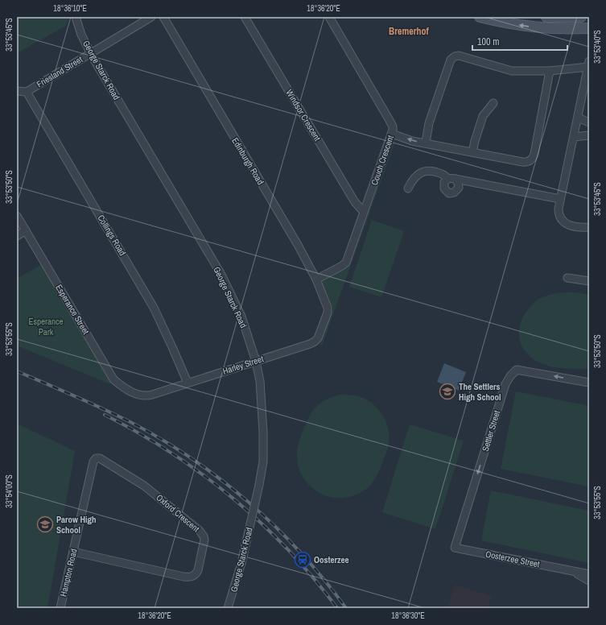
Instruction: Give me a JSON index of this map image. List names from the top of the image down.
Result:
{
  "streets": {
    "street": [
      "George Starck Road",
      "Friesland Street",
      "Windsor Crescent",
      "Couch Crescent",
      "Edinburgh Road",
      "Collings Road",
      "Esperance Street",
      "Harley Street",
      "Settler Street",
      "Oxford Crescent",
      "Oosterzee Street",
      "Hampton Road"
    ]
  },
  "crossings": [
    ["George Starck Road", "Friesland Street"],
    ["George Starck Road", "Harley Street"],
    ["Friesland Street", "Collings Road"],
    ["Windsor Crescent", "Couch Crescent"],
    ["Couch Crescent", "Edinburgh Road"],
    ["Edinburgh Road", "Harley Street"],
    ["Collings Road", "Harley Street"],
    ["Esperance Street", "Harley Street"],
    ["Settler Street", "Oosterzee Street"],
    ["Oxford Crescent", "Hampton Road"]
  ],
  "one_way": ["Settler Street"],
  "districts": ["Bremerhof"],
  "parks": ["Esperance Park"],
  "places": {
    "school or university": ["The Settlers High School", "Parow High School"],
    "station": ["Oosterzee"]
  },
  "scale_bar": "100 m",
  "coordinates": [
    "18°36'10\"E",
    "18°36'20\"E",
    "33°53'45\"S",
    "33°53'40\"S",
    "33°53'50\"S",
    "33°53'55\"S",
    "33°54'00\"S",
    "18°36'30\"E"
  ]
}
